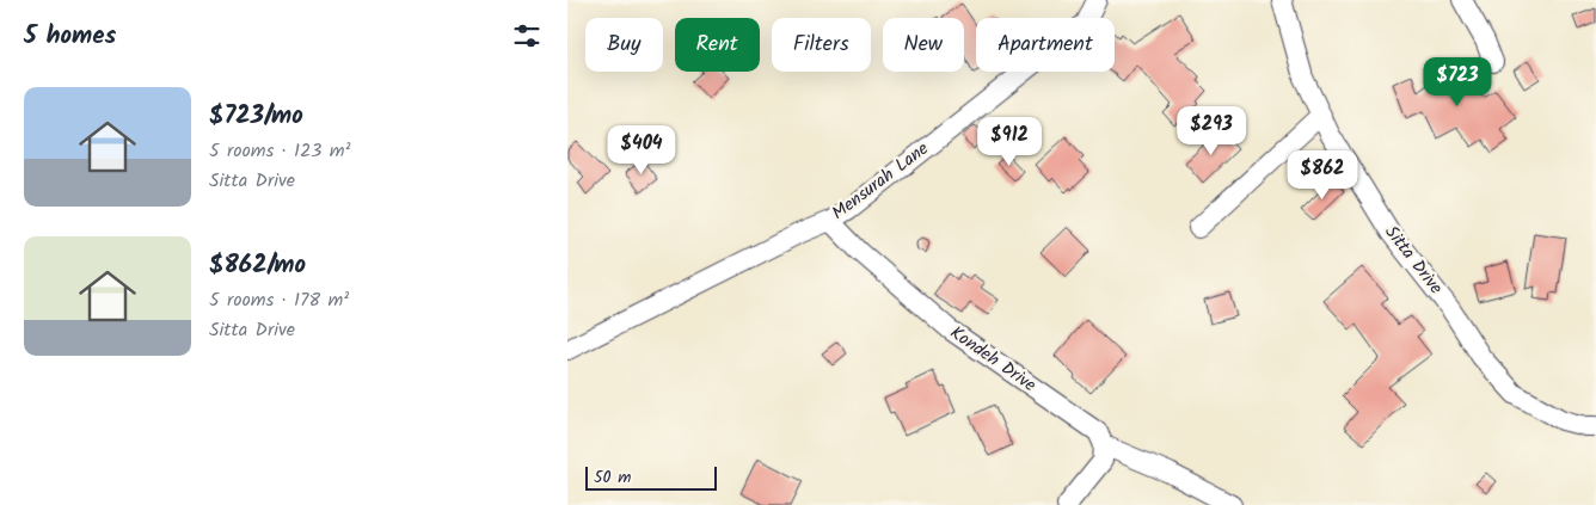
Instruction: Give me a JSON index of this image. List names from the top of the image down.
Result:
{
  "streets": {
    "street": ["Mensurah Lane", "Sitta Drive", "Kondeh Drive"]
  },
  "crossings": [
    ["Mensurah Lane", "Kondeh Drive"]
  ],
  "scale_bar": "50 m",
  "page": {
    "heading": "5 homes",
    "chip": [
      "Buy",
      "Rent",
      "Filters",
      "New",
      "Apartment"
    ],
    "price": [
      "$723",
      "$293",
      "$912",
      "$404",
      "$862"
    ],
    "list": [
      {
        "name": "$723/mo",
        "note": "5 rooms · 123 m² · Sitta Drive"
      },
      {
        "name": "$862/mo",
        "note": "5 rooms · 178 m² · Sitta Drive"
      }
    ],
    "scale": "50 m"
  }
}
